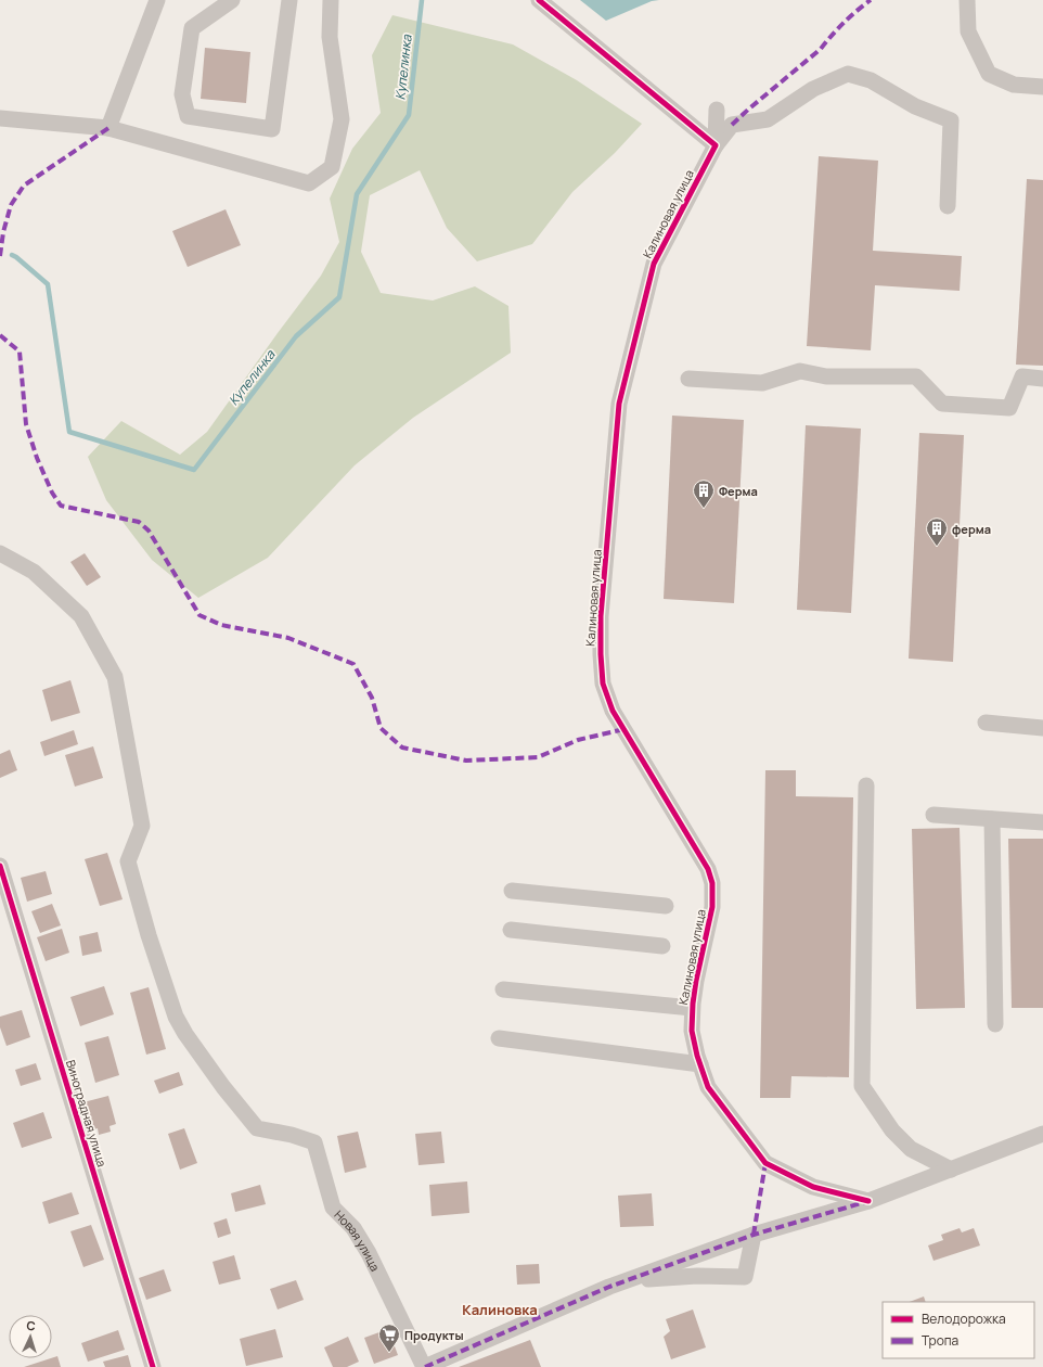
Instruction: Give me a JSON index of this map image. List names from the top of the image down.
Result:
{
  "streets": {
    "street": ["Калиновая улица", "Виноградная улица", "Новая улица"]
  },
  "districts": ["Калиновка"],
  "water": ["Купелинка"],
  "places": {
    "building": ["Ферма", "ферма"],
    "supermarket": ["Продукты"]
  },
  "legend": ["Велодорожка", "Тропа"],
  "north": "top"
}
